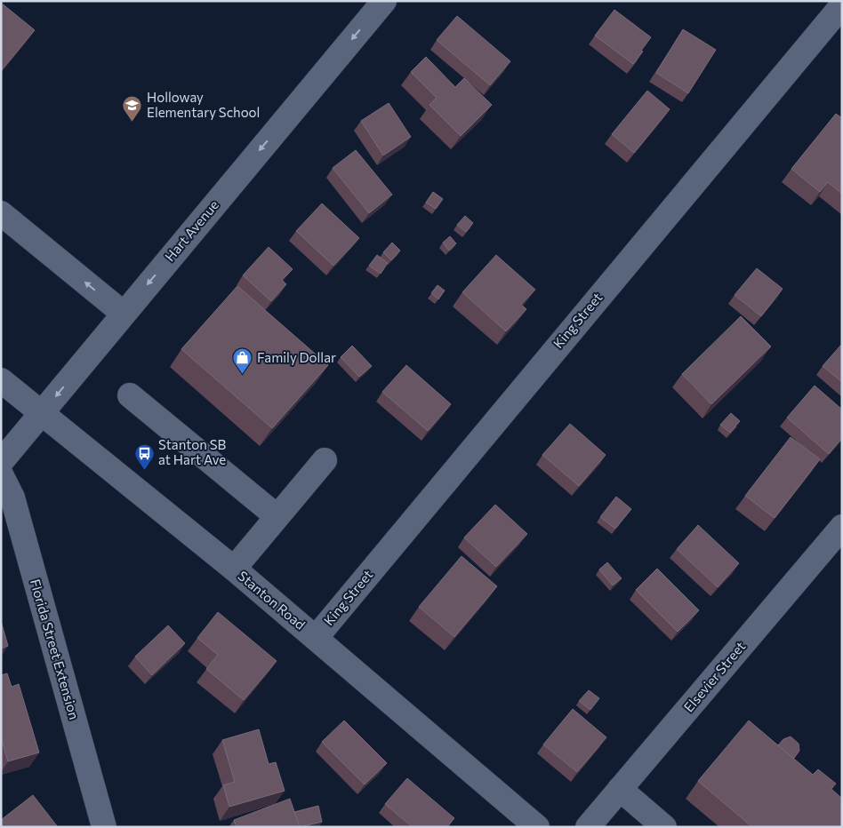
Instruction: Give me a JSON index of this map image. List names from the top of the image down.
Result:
{
  "streets": {
    "street": [
      "Hart Avenue",
      "King Street",
      "Stanton Road",
      "Florida Street Extension",
      "Elsevier Street"
    ]
  },
  "crossings": [
    ["Hart Avenue", "Stanton Road"],
    ["King Street", "Stanton Road"]
  ],
  "one_way": ["Hart Avenue"],
  "places": {
    "school or university": ["Holloway Elementary School"],
    "shop": ["Family Dollar"],
    "bus stop": ["Stanton SB at Hart Ave"]
  }
}
